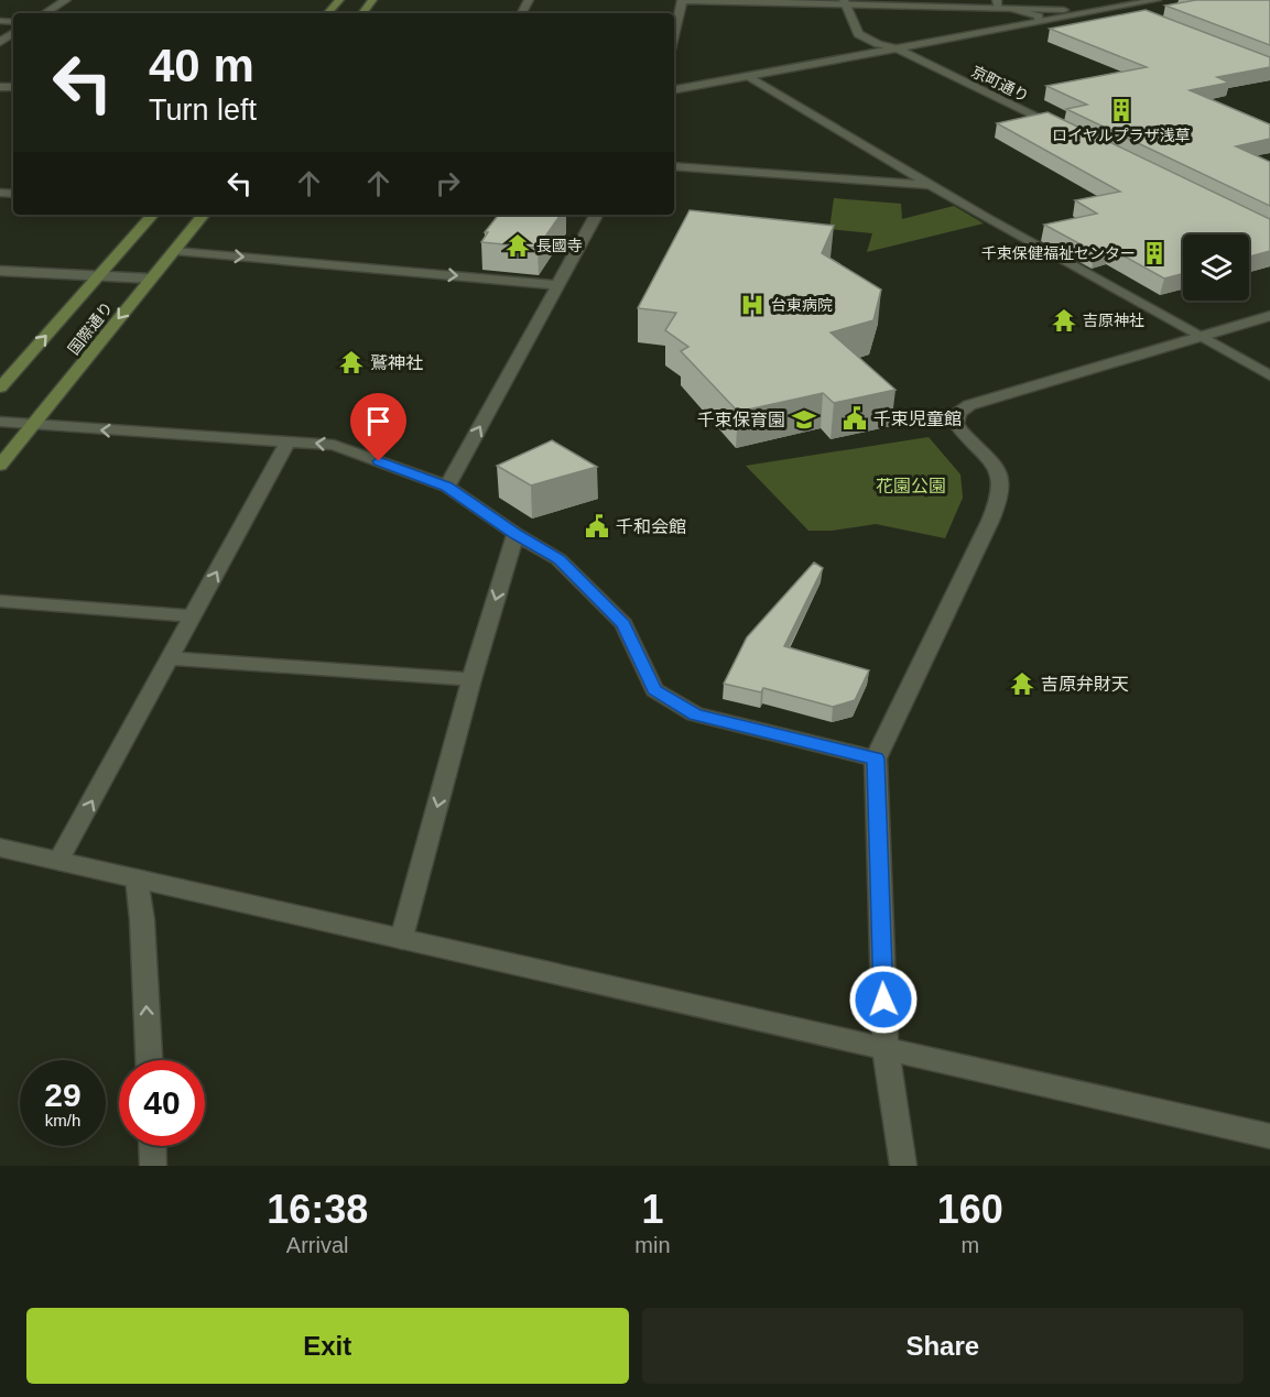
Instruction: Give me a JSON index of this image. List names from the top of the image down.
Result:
{
  "streets": {
    "main road": ["国際通り"],
    "street": ["京町通り"]
  },
  "parks": ["花園公園"],
  "places": {
    "building": ["ロイヤルプラザ浅草", "千束保健福祉センター"],
    "temple": [
      "長國寺",
      "吉原神社",
      "鷲神社",
      "吉原弁財天"
    ],
    "hospital": ["台東病院"],
    "public building": ["千束児童館", "千和会館"],
    "school or university": ["千束保育園"]
  },
  "page": {
    "turn": ["40 m", "Turn left"],
    "speed": "29 km/h",
    "limit": "40",
    "eta": [
      "16:38",
      "Arrival",
      "1",
      "min",
      "160",
      "m"
    ],
    "buttons": ["Exit", "Share"]
  }
}
